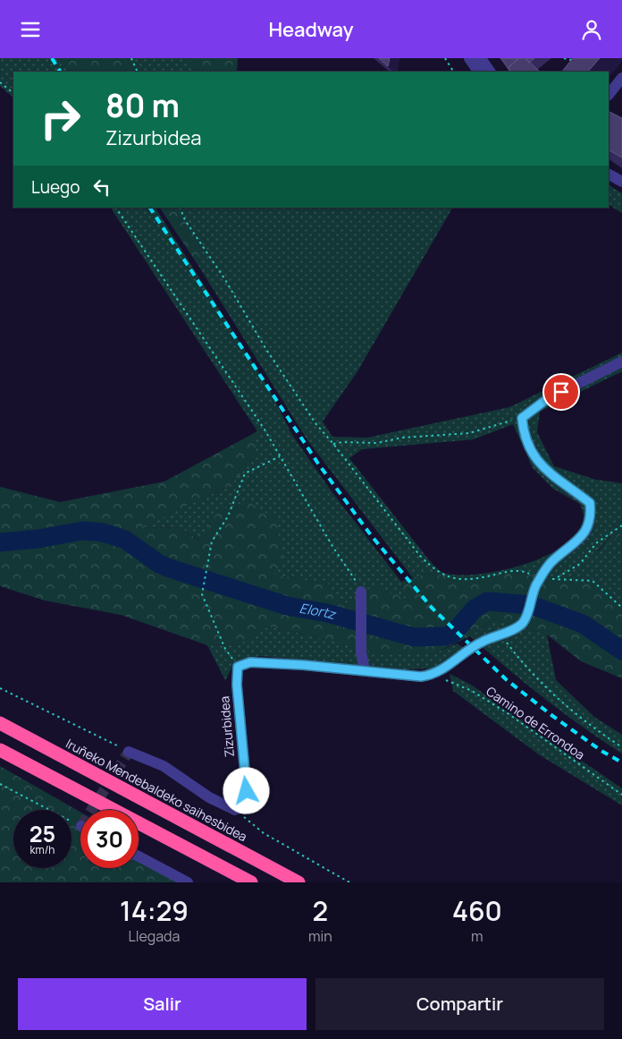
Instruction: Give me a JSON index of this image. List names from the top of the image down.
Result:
{
  "streets": {
    "highway": ["Iruñeko Mendebaldeko saihesbidea"],
    "street": ["Zizurbidea"],
    "path": ["Camino de Errondoa"]
  },
  "water": ["Elortz"],
  "page": {
    "header": "Headway",
    "turn": ["80 m", "Zizurbidea"],
    "then": "Luego",
    "speed": "25 km/h",
    "limit": "30",
    "eta": [
      "14:29",
      "Llegada",
      "2",
      "min",
      "460",
      "m"
    ],
    "buttons": ["Salir", "Compartir"]
  }
}
